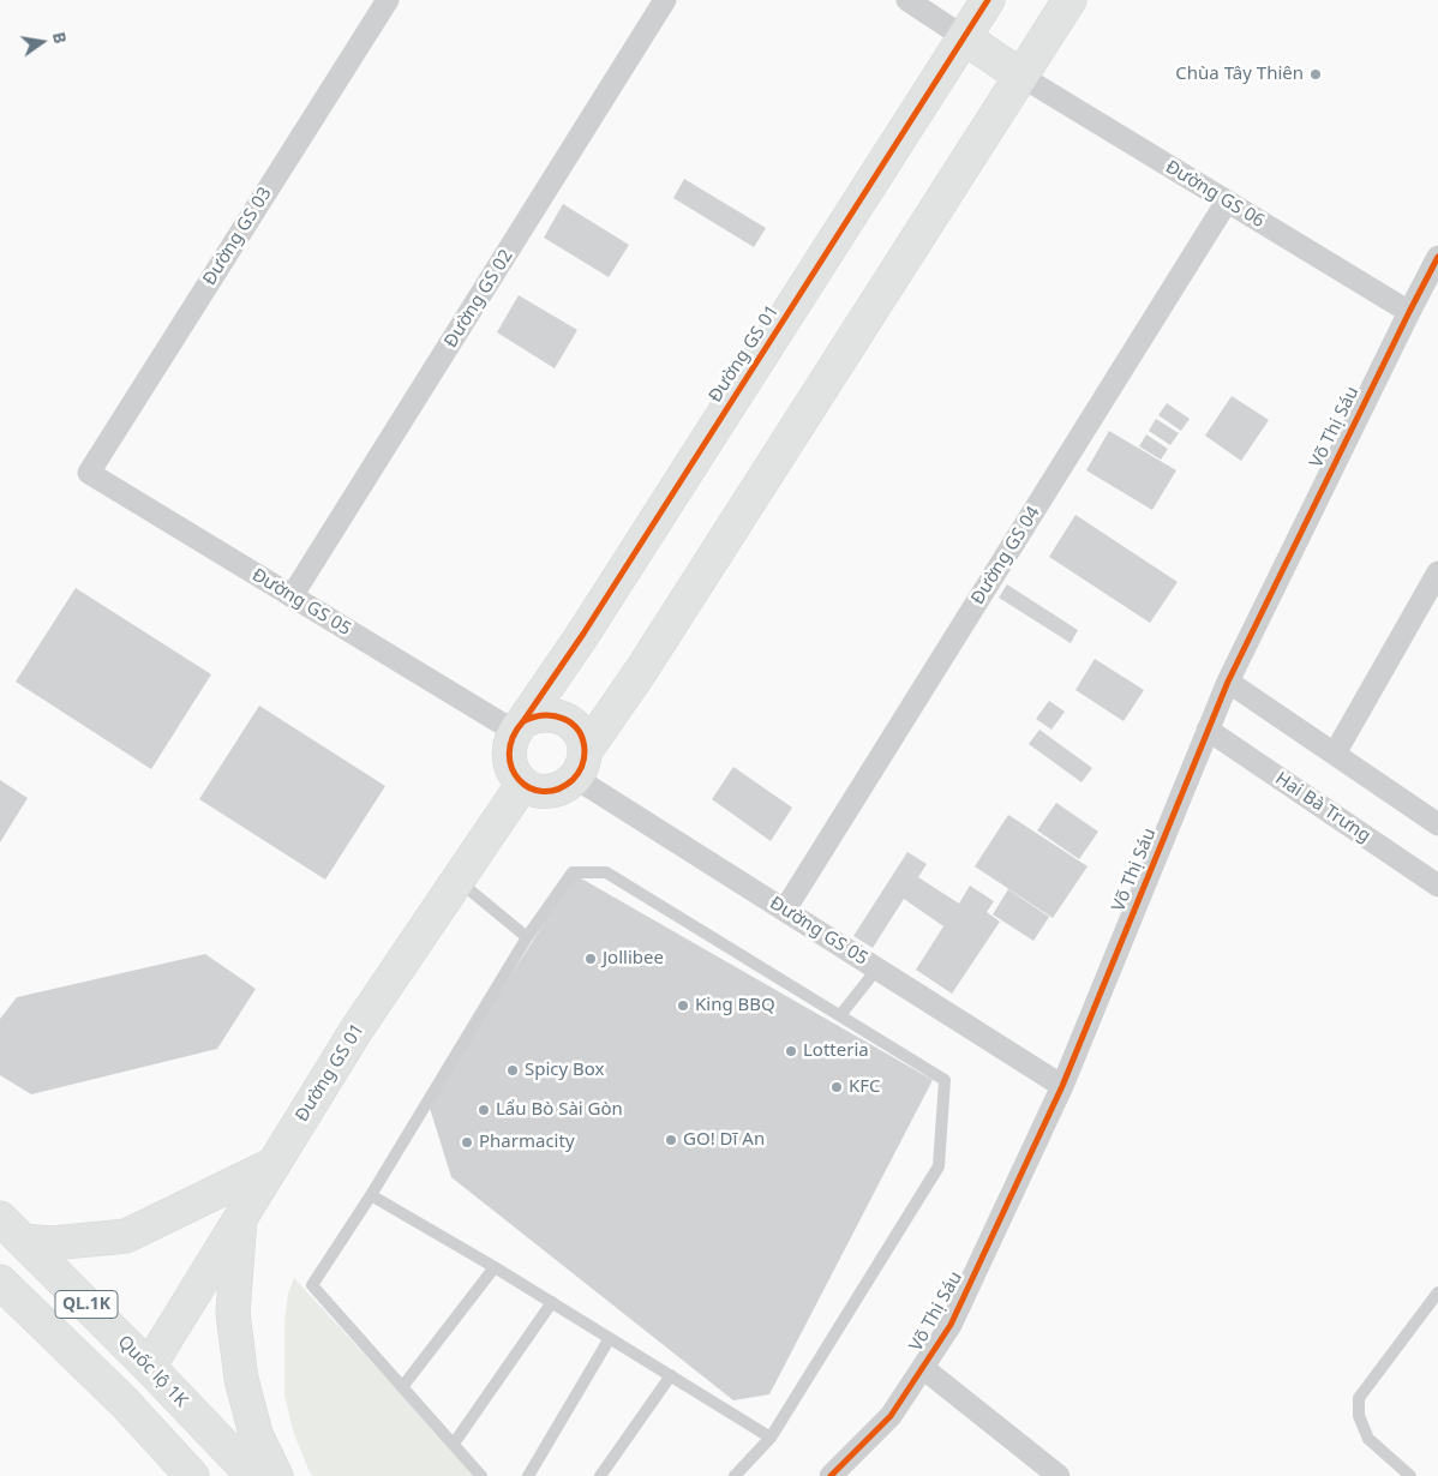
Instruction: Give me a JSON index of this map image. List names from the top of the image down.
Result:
{
  "streets": {
    "street": [
      "Đường GS 06",
      "Đường GS 03",
      "Đường GS 02",
      "Đường GS 01",
      "Võ Thị Sáu",
      "Đường GS 04",
      "Đường GS 05",
      "Hai Bà Trưng",
      "QL.1K",
      "Quốc lộ 1K"
    ]
  },
  "crossings": [
    ["Đường GS 06", "Võ Thị Sáu"],
    ["Đường GS 06", "Đường GS 04"],
    ["Đường GS 03", "Đường GS 05"],
    ["Đường GS 02", "Đường GS 05"],
    ["Đường GS 01", "Đường GS 05"],
    ["Đường GS 01", "QL.1K"],
    ["Đường GS 01", "Quốc lộ 1K"],
    ["Võ Thị Sáu", "Đường GS 05"],
    ["Võ Thị Sáu", "Hai Bà Trưng"],
    ["Đường GS 04", "Đường GS 05"]
  ],
  "places": [
    "Chùa Tây Thiên",
    "Jollibee",
    "King BBQ",
    "Lotteria",
    "Spicy Box",
    "KFC",
    "Lẩu Bò Sài Gòn",
    "GO! Dĩ An",
    "Pharmacity"
  ],
  "north": "right"
}
